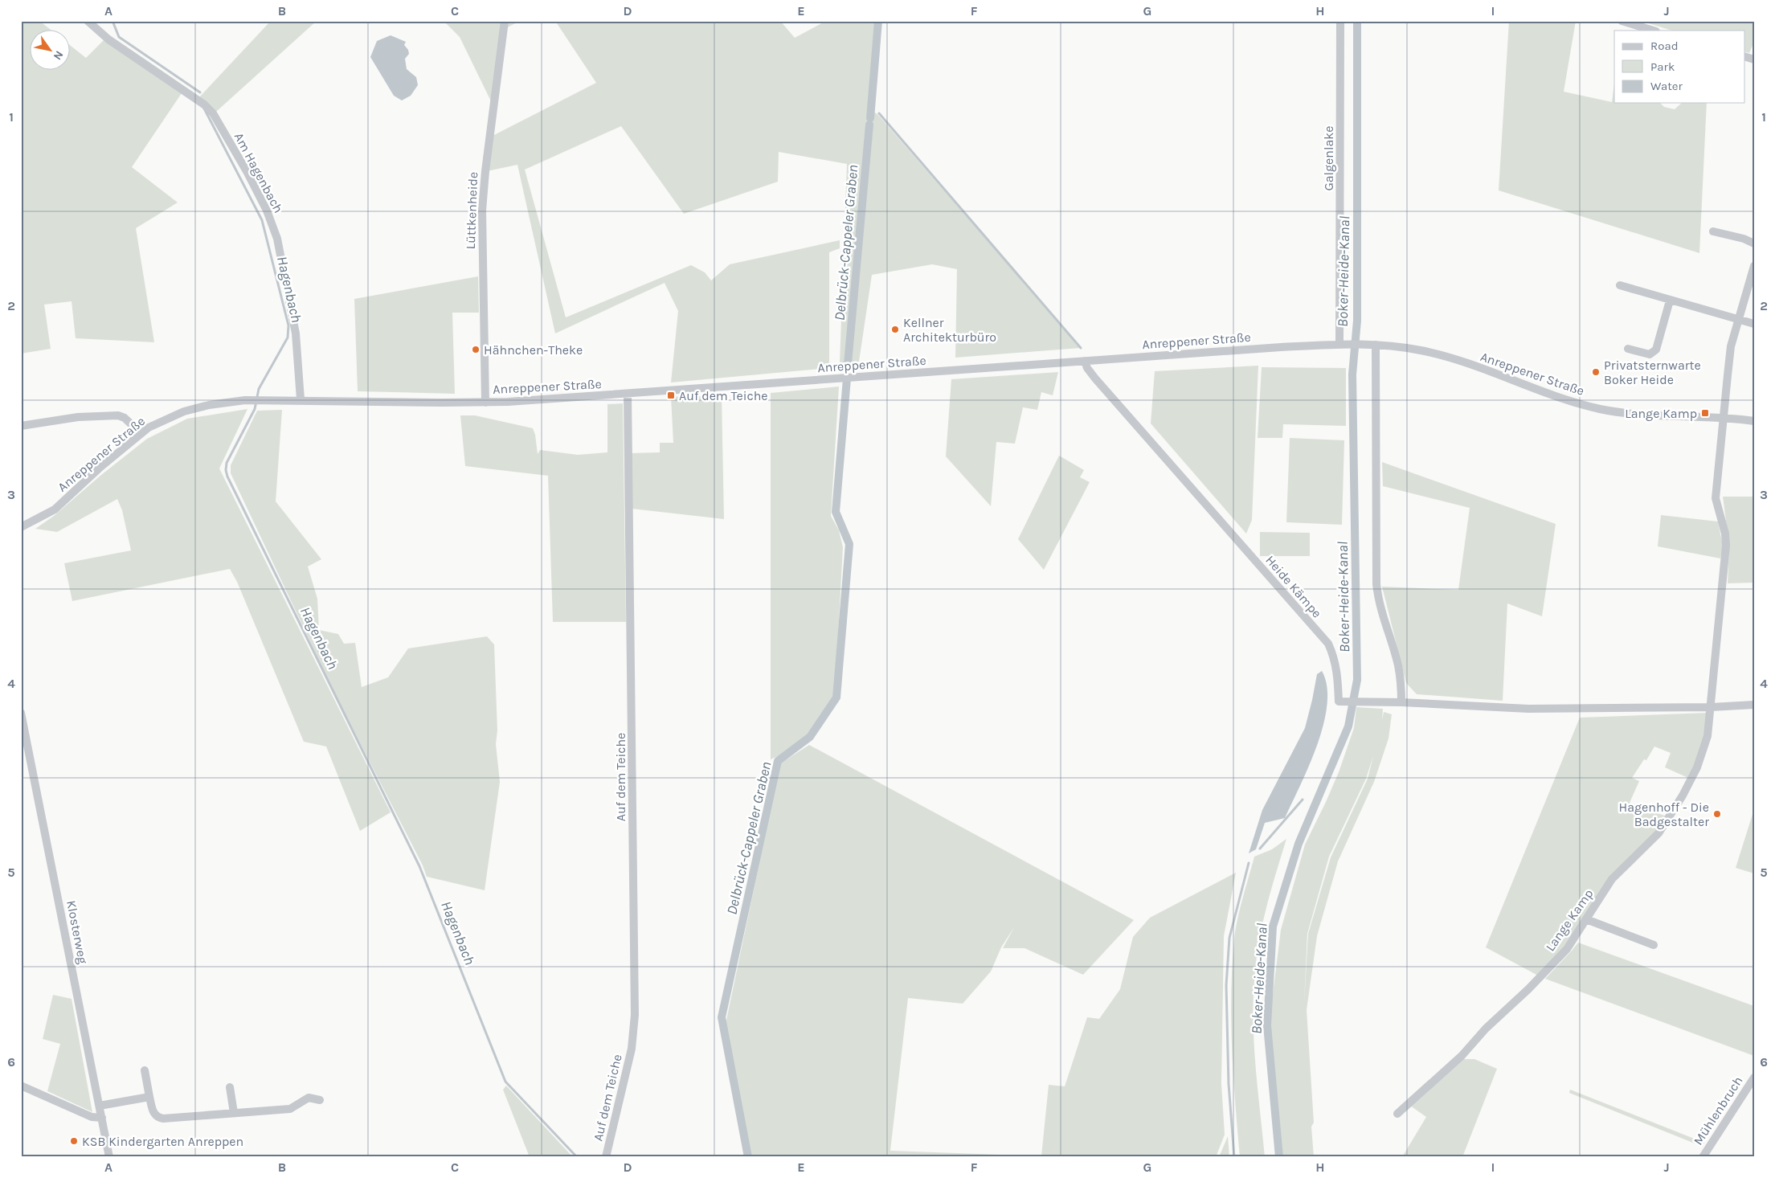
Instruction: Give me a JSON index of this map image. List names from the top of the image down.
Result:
{
  "streets": {
    "street": [
      "Galgenlake",
      "Am Hagenbach",
      "Lüttkenheide",
      "Anreppener Straße",
      "Heide Kämpe",
      "Auf dem Teiche",
      "Lange Kamp",
      "Klosterweg",
      "Mühlenbruch"
    ]
  },
  "crossings": [
    ["Galgenlake", "Anreppener Straße"],
    ["Am Hagenbach", "Anreppener Straße"],
    ["Lüttkenheide", "Anreppener Straße"],
    ["Anreppener Straße", "Heide Kämpe"],
    ["Anreppener Straße", "Auf dem Teiche"],
    ["Anreppener Straße", "Lange Kamp"]
  ],
  "water": ["Delbrück-Cappeler Graben", "Boker-Heide-Kanal", "Hagenbach"],
  "places": {
    "other": [
      "Kellner Architekturbüro",
      "Hähnchen-Theke",
      "Privatsternwarte Boker Heide",
      "Hagenhoff - Die Badgestalter",
      "KSB Kindergarten Anreppen"
    ],
    "transit": ["Auf dem Teiche", "Lange Kamp"]
  },
  "legend": ["Road", "Park", "Water"],
  "north": "bottom right",
  "grid": {
    "columns": [
      "A",
      "B",
      "C",
      "D",
      "E",
      "F",
      "G",
      "H",
      "I",
      "J"
    ],
    "rows": [
      "1",
      "2",
      "3",
      "4",
      "5",
      "6"
    ]
  }
}
